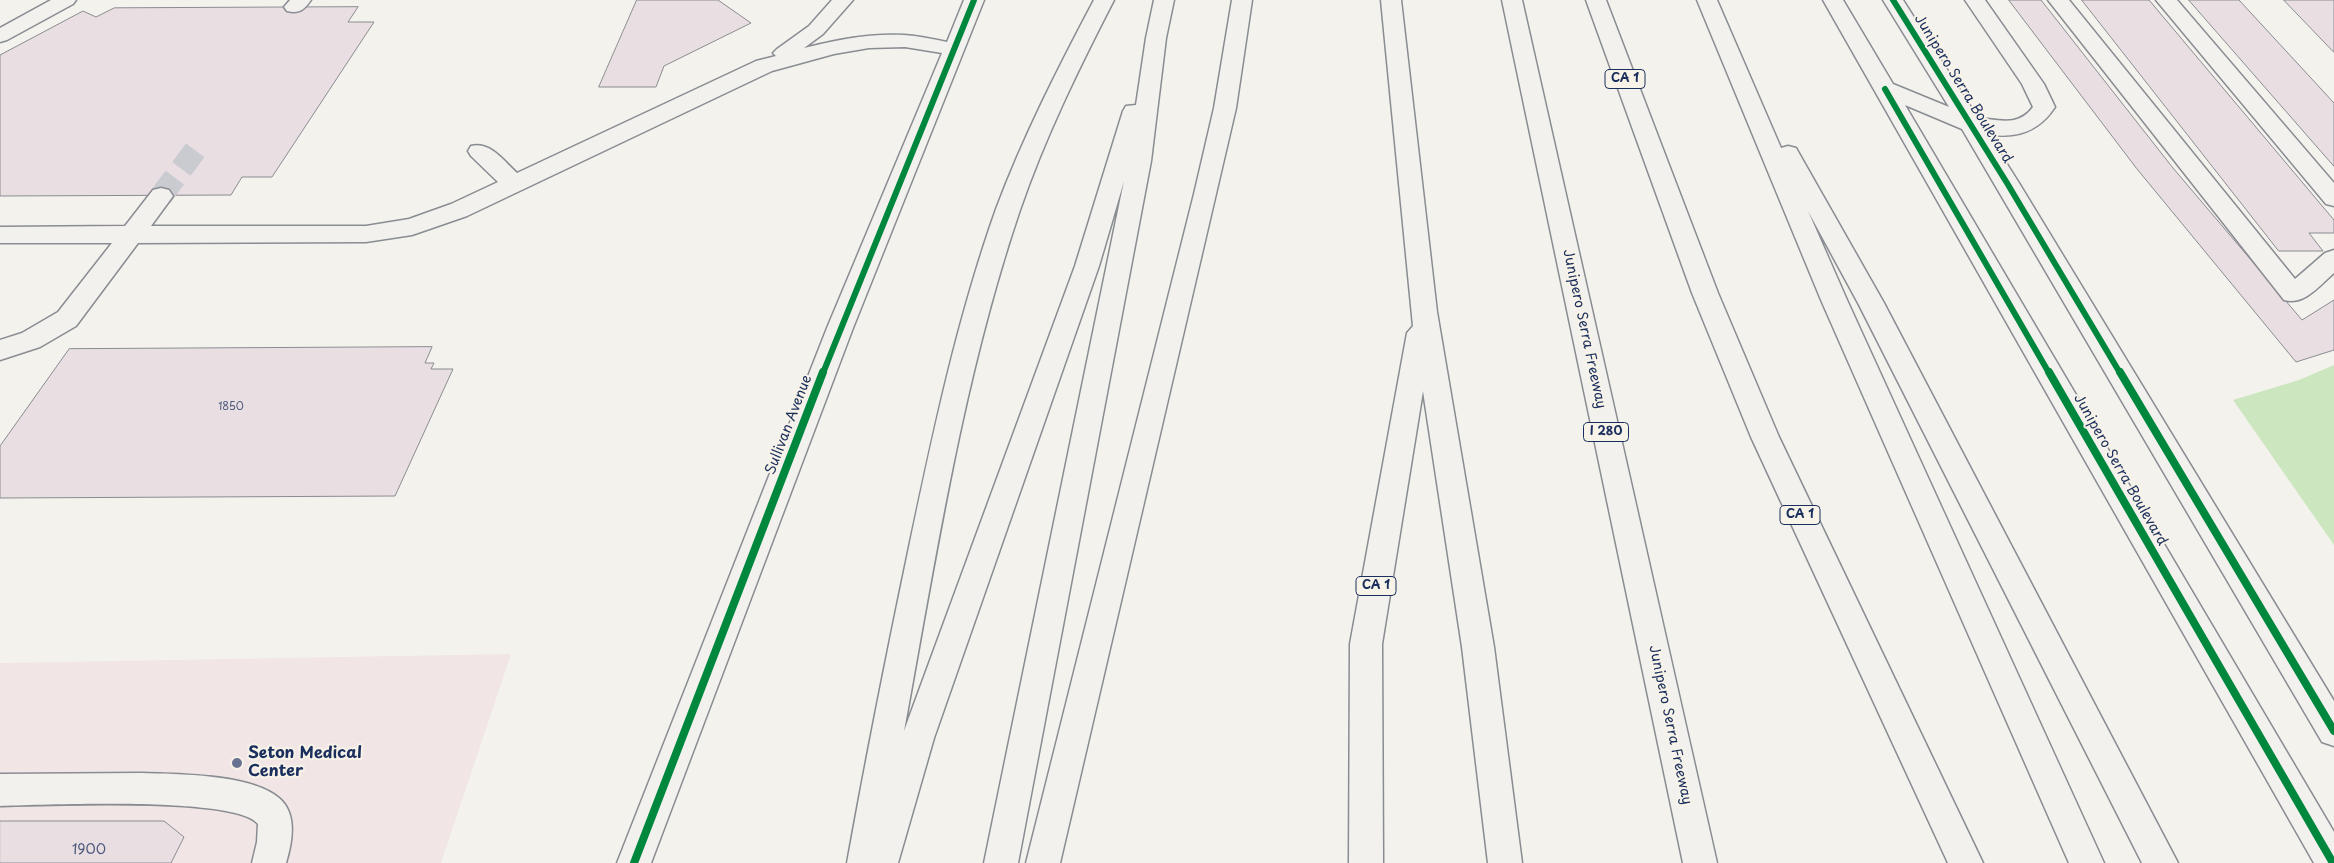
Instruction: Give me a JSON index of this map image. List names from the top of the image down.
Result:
{
  "streets": {
    "main road": [
      "CA 1",
      "Junipero Serra Boulevard",
      "Junipero Serra Freeway",
      "Sullivan Avenue",
      "I 280"
    ]
  },
  "places": ["Seton Medical Center"],
  "house_numbers": ["1850", "1900"]
}
